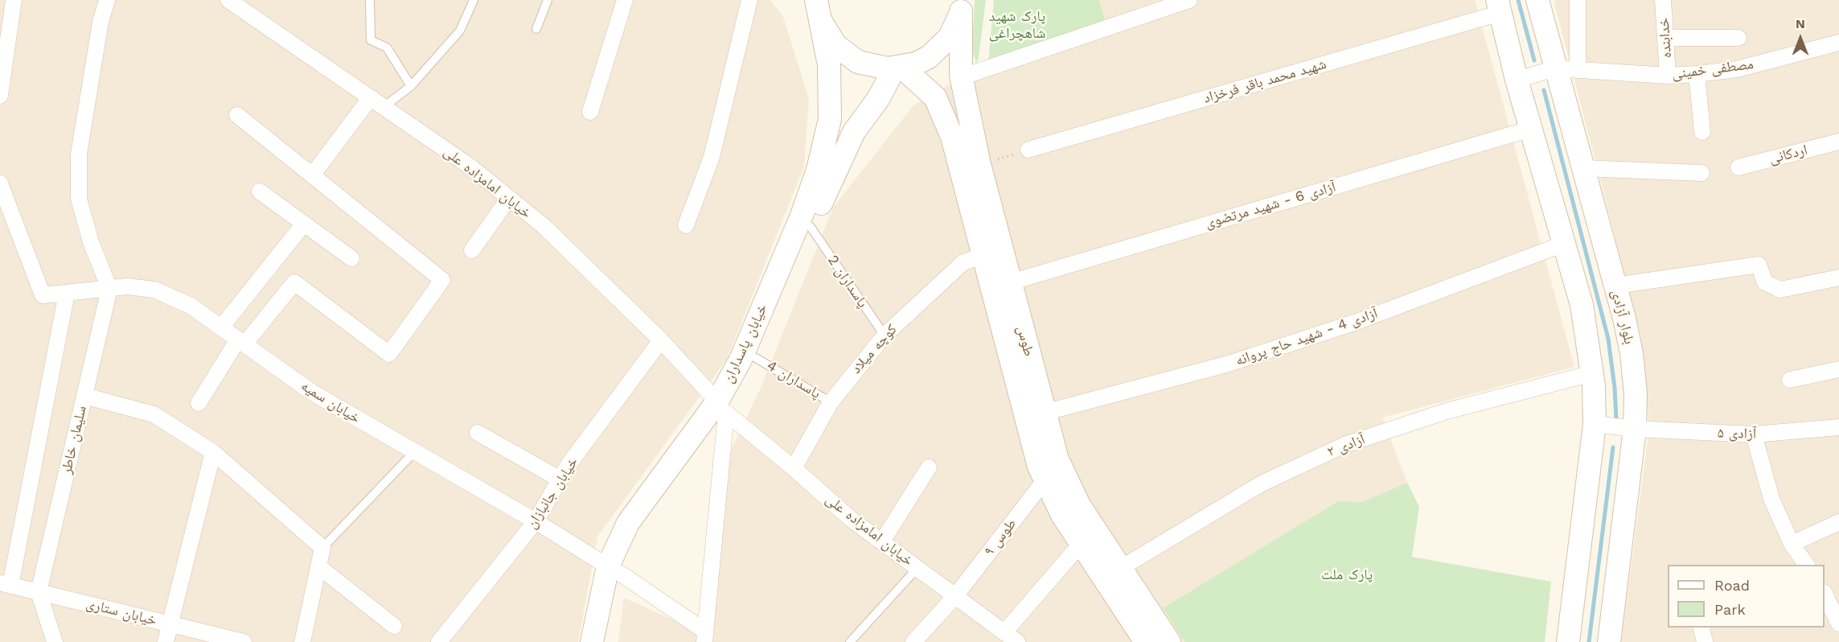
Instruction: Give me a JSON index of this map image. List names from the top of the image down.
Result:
{
  "streets": {
    "street": [
      "خدابنده",
      "مصطفی خمینی",
      "شهید محمد باقر فرخزاد",
      "اردکانی",
      "خیابان امامزاده علی",
      "آزادی 6 - شهید مرتضوی",
      "بلوار آزادی",
      "آزادی 4 - شهید حاج پروانه",
      "طوس",
      "خیابان پاسداران",
      "کوچه میلاد",
      "خیابان سمیه",
      "آزادی ۵",
      "سلیمان خاطر",
      "آزادی ۲",
      "خیابان جانبازان",
      "طوس ۹",
      "خیابان ستاری"
    ],
    "lane": ["پاسداران 2", "پاسداران 4"]
  },
  "crossings": [
    ["خدابنده", "مصطفی خمینی"],
    ["مصطفی خمینی", "بلوار آزادی"],
    ["خیابان امامزاده علی", "خیابان پاسداران"],
    ["خیابان امامزاده علی", "کوچه میلاد"],
    ["خیابان امامزاده علی", "خیابان جانبازان"],
    ["خیابان امامزاده علی", "طوس ۹"],
    ["آزادی 6 - شهید مرتضوی", "طوس"],
    ["پاسداران 2", "خیابان پاسداران"],
    ["پاسداران 2", "کوچه میلاد"],
    ["بلوار آزادی", "آزادی ۵"],
    ["آزادی 4 - شهید حاج پروانه", "طوس"],
    ["طوس", "خیابان پاسداران"],
    ["طوس", "کوچه میلاد"],
    ["طوس", "آزادی ۲"],
    ["طوس", "طوس ۹"],
    ["خیابان پاسداران", "پاسداران 4"],
    ["خیابان پاسداران", "خیابان سمیه"],
    ["کوچه میلاد", "پاسداران 4"],
    ["خیابان سمیه", "سلیمان خاطر"],
    ["خیابان سمیه", "خیابان جانبازان"],
    ["سلیمان خاطر", "خیابان ستاری"]
  ],
  "parks": ["پارک شهید شاهچراغی", "پارک ملت"],
  "legend": ["Road", "Park"],
  "north": "top"
}
